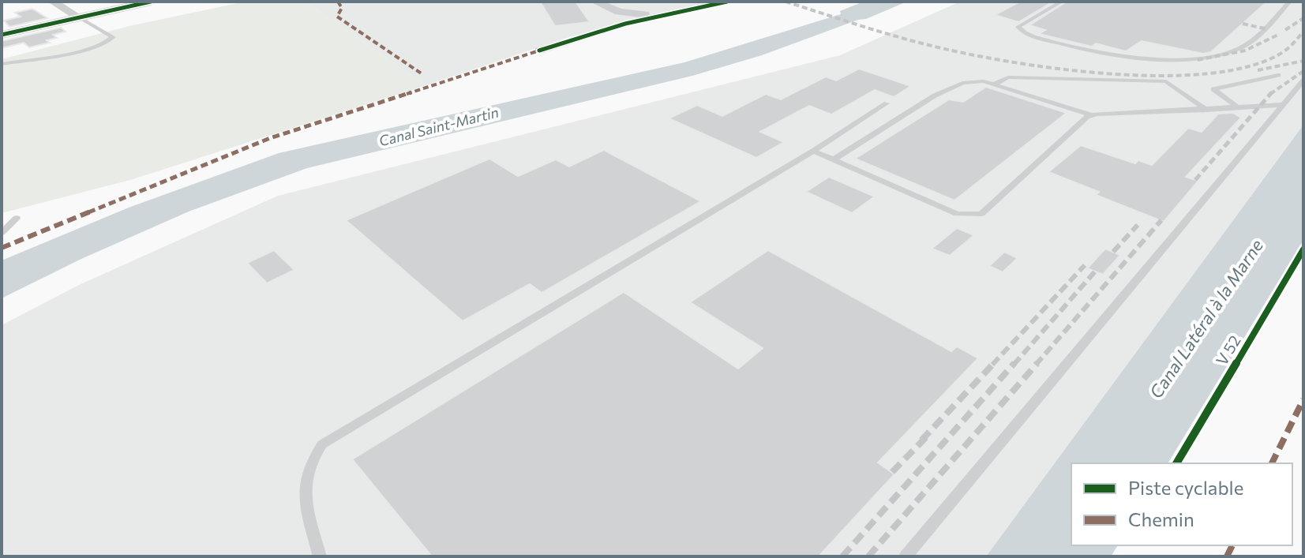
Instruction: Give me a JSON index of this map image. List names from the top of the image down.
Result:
{
  "streets": {
    "cycle path": ["V 52"]
  },
  "water": ["Canal Saint-Martin", "Canal Latéral à la Marne"],
  "legend": ["Piste cyclable", "Chemin"]
}
